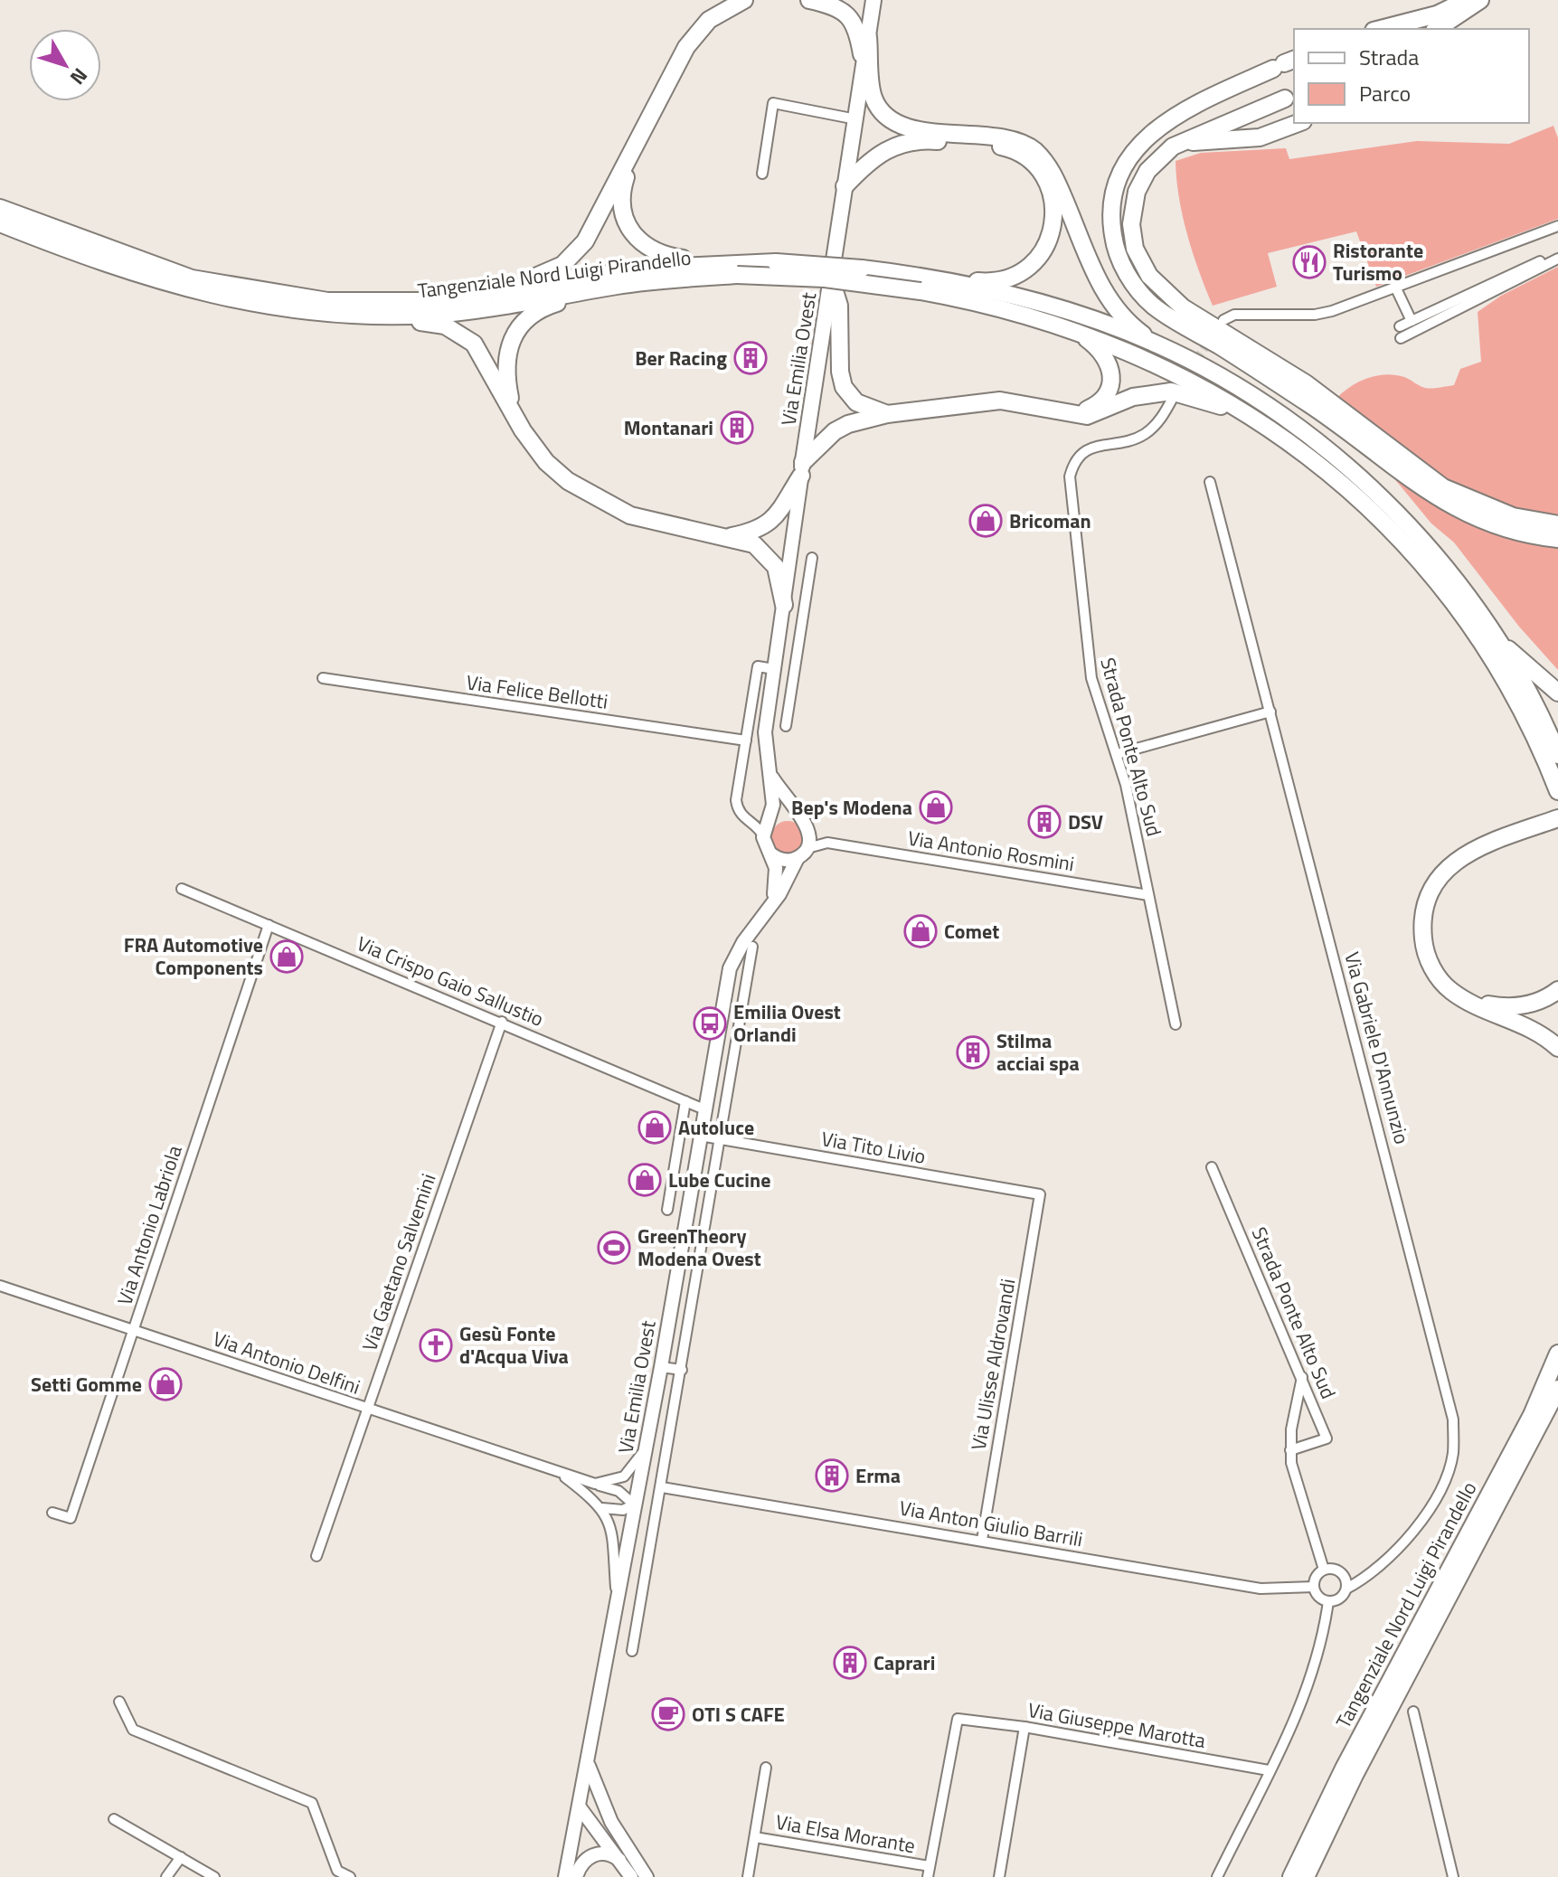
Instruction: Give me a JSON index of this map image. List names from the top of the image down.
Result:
{
  "streets": {
    "highway": ["Tangenziale Nord Luigi Pirandello"],
    "main road": ["Via Emilia Ovest"],
    "street": [
      "Via Felice Bellotti",
      "Strada Ponte Alto Sud",
      "Via Antonio Rosmini",
      "Via Crispo Gaio Sallustio",
      "Via Gabriele D'Annunzio",
      "Via Tito Livio",
      "Via Antonio Labriola",
      "Via Gaetano Salvemini",
      "Via Antonio Delfini",
      "Via Ulisse Aldrovandi",
      "Via Anton Giulio Barrili",
      "Via Giuseppe Marotta",
      "Via Elsa Morante"
    ]
  },
  "crossings": [
    ["Via Emilia Ovest", "Via Crispo Gaio Sallustio"],
    ["Via Emilia Ovest", "Via Tito Livio"],
    ["Via Emilia Ovest", "Via Antonio Delfini"],
    ["Via Emilia Ovest", "Via Anton Giulio Barrili"],
    ["Strada Ponte Alto Sud", "Via Antonio Rosmini"],
    ["Via Crispo Gaio Sallustio", "Via Antonio Labriola"],
    ["Via Crispo Gaio Sallustio", "Via Gaetano Salvemini"],
    ["Via Gabriele D'Annunzio", "Via Anton Giulio Barrili"],
    ["Via Tito Livio", "Via Ulisse Aldrovandi"],
    ["Via Antonio Labriola", "Via Antonio Delfini"],
    ["Via Gaetano Salvemini", "Via Antonio Delfini"],
    ["Via Ulisse Aldrovandi", "Via Anton Giulio Barrili"],
    ["Via Giuseppe Marotta", "Via Elsa Morante"]
  ],
  "places": {
    "restaurant": ["Ristorante Turismo"],
    "building": [
      "Ber Racing",
      "Montanari",
      "DSV",
      "Stilma acciai spa",
      "Erma",
      "Caprari"
    ],
    "shop": [
      "Bricoman",
      "Bep's Modena",
      "Comet",
      "FRA Automotive Components",
      "Autoluce",
      "Lube Cucine",
      "Setti Gomme"
    ],
    "bus stop": ["Emilia Ovest Orlandi"],
    "sports": ["GreenTheory Modena Ovest"],
    "church": ["Gesù Fonte d'Acqua Viva"],
    "cafe": ["OTI S CAFE"]
  },
  "legend": ["Strada", "Parco"],
  "north": "bottom right"
}
